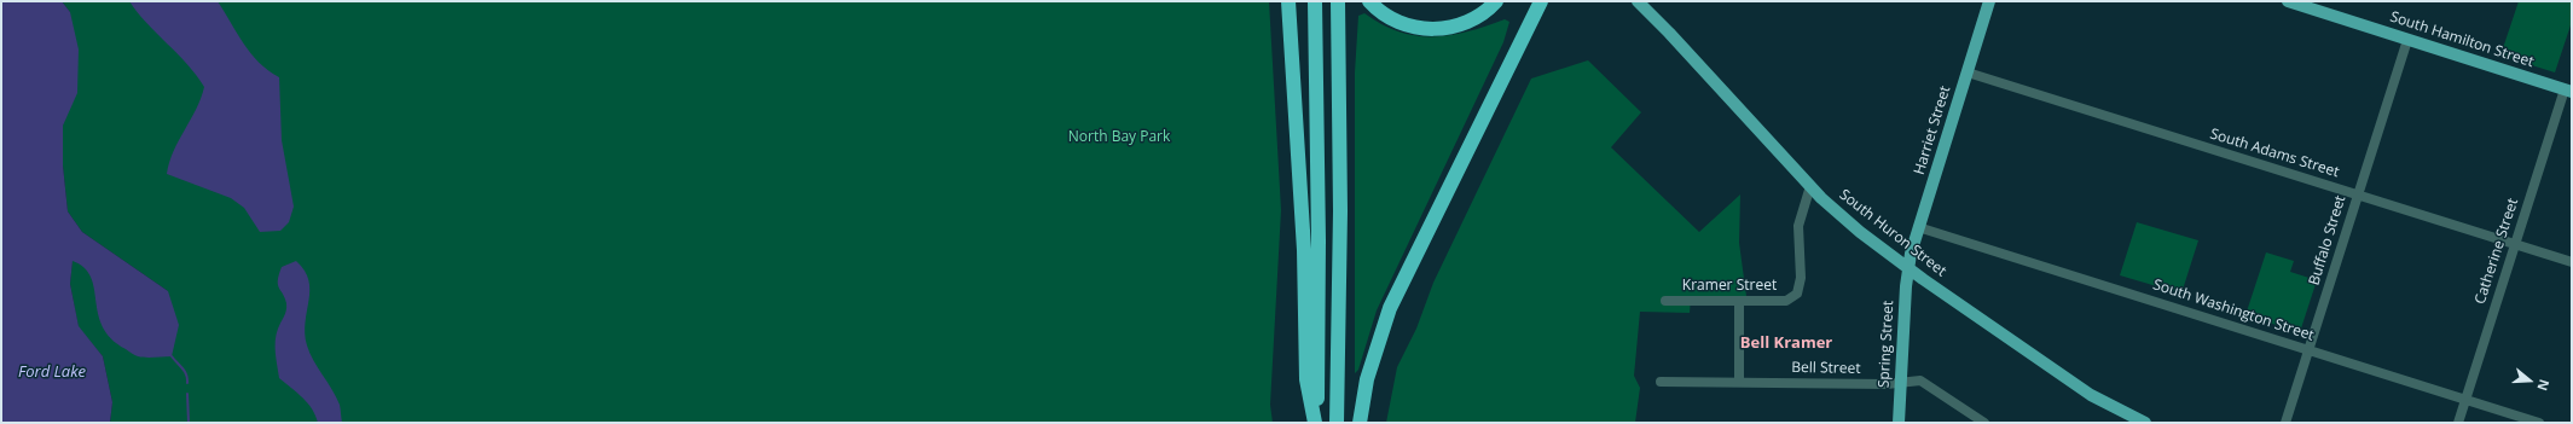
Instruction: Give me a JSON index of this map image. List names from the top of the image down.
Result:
{
  "streets": {
    "main road": [
      "South Hamilton Street",
      "Harriet Street",
      "South Huron Street",
      "Spring Street"
    ],
    "street": [
      "South Adams Street",
      "Buffalo Street",
      "Catherine Street",
      "Kramer Street",
      "South Washington Street",
      "Bell Street"
    ]
  },
  "crossings": [
    ["South Hamilton Street", "Buffalo Street"],
    ["South Hamilton Street", "Catherine Street"],
    ["Harriet Street", "South Adams Street"],
    ["Harriet Street", "South Huron Street"],
    ["Harriet Street", "South Washington Street"],
    ["Harriet Street", "Spring Street"],
    ["South Adams Street", "Buffalo Street"],
    ["South Adams Street", "Catherine Street"],
    ["South Huron Street", "Kramer Street"],
    ["South Huron Street", "Spring Street"],
    ["Buffalo Street", "South Washington Street"],
    ["Catherine Street", "South Washington Street"],
    ["Spring Street", "Bell Street"]
  ],
  "districts": ["Bell Kramer"],
  "water": ["Ford Lake"],
  "parks": ["North Bay Park"],
  "north": "right"
}
